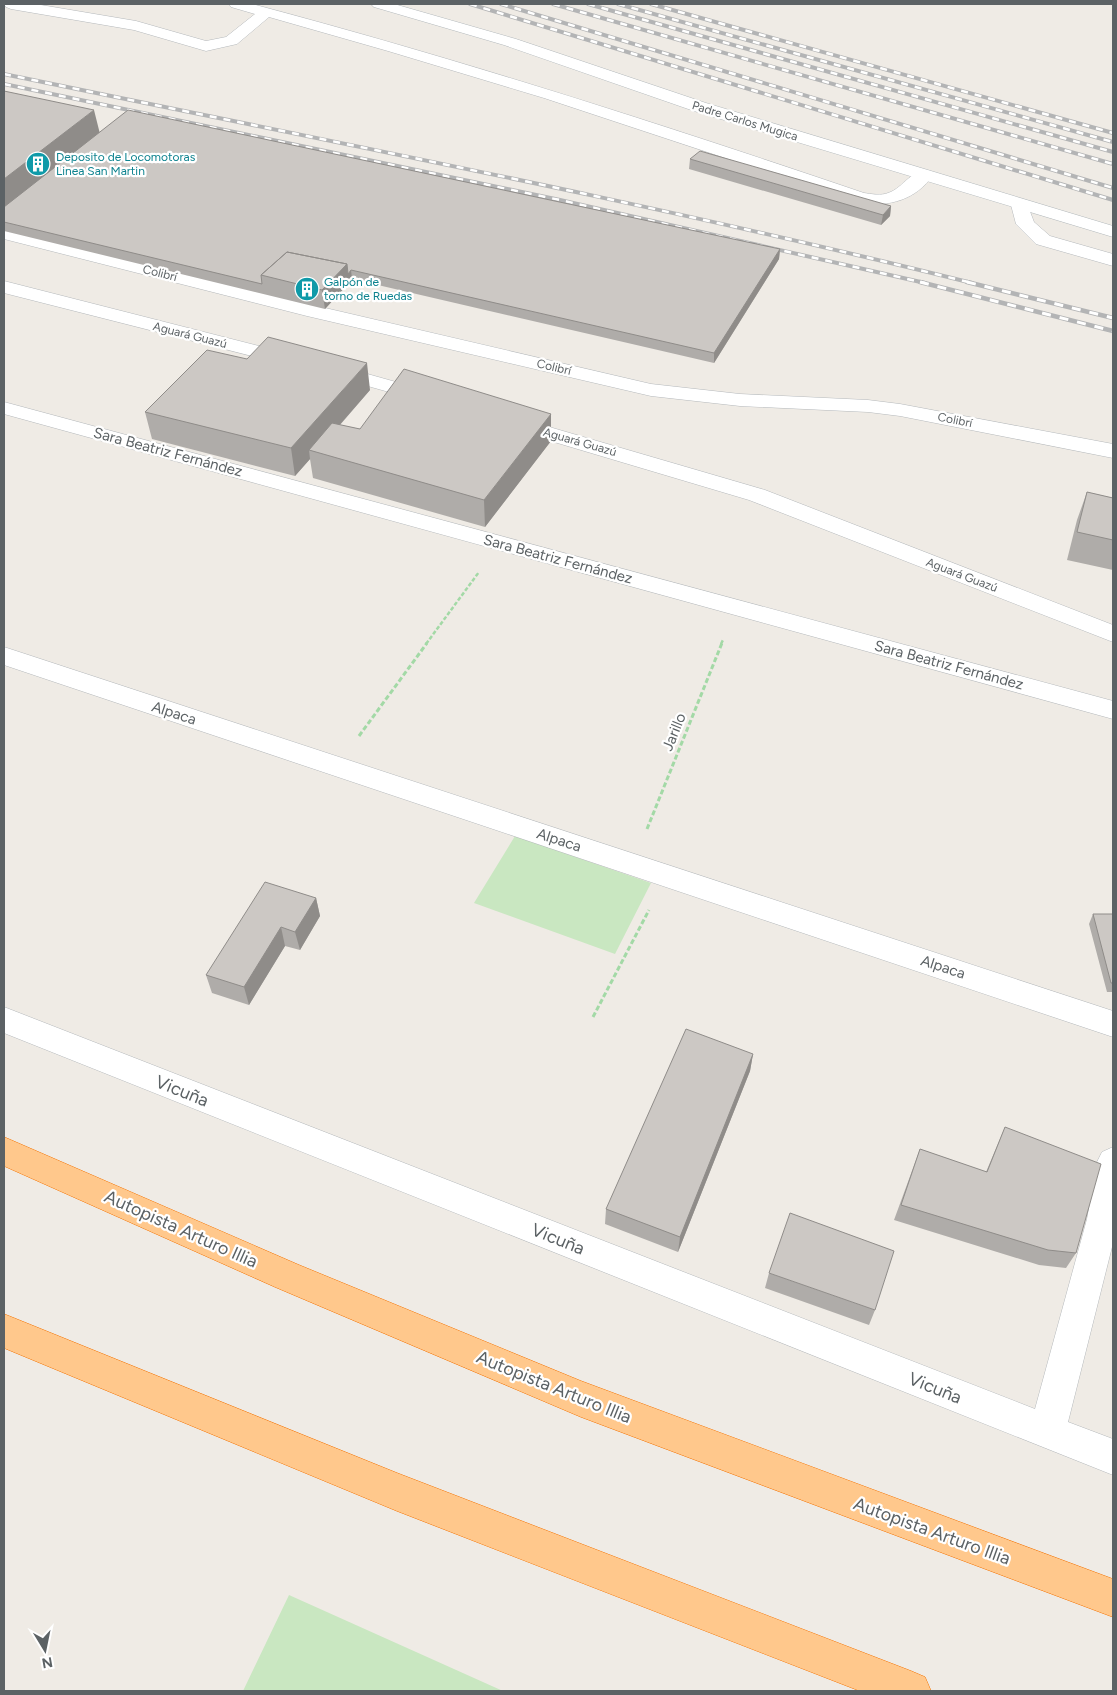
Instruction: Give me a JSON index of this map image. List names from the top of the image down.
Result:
{
  "streets": {
    "highway": ["Autopista Arturo Illia"],
    "street": [
      "Padre Carlos Mugica",
      "Colibrí",
      "Aguará Guazú",
      "Sara Beatriz Fernández",
      "Alpaca",
      "Vicuña"
    ],
    "path": ["Jarillo"]
  },
  "crossings": [
    ["Sara Beatriz Fernández", "Jarillo"],
    ["Alpaca", "Jarillo"]
  ],
  "places": {
    "building": ["Deposito de Locomotoras Linea San Martin", "Galpón de torno de Ruedas"]
  },
  "north": "bottom"
}
